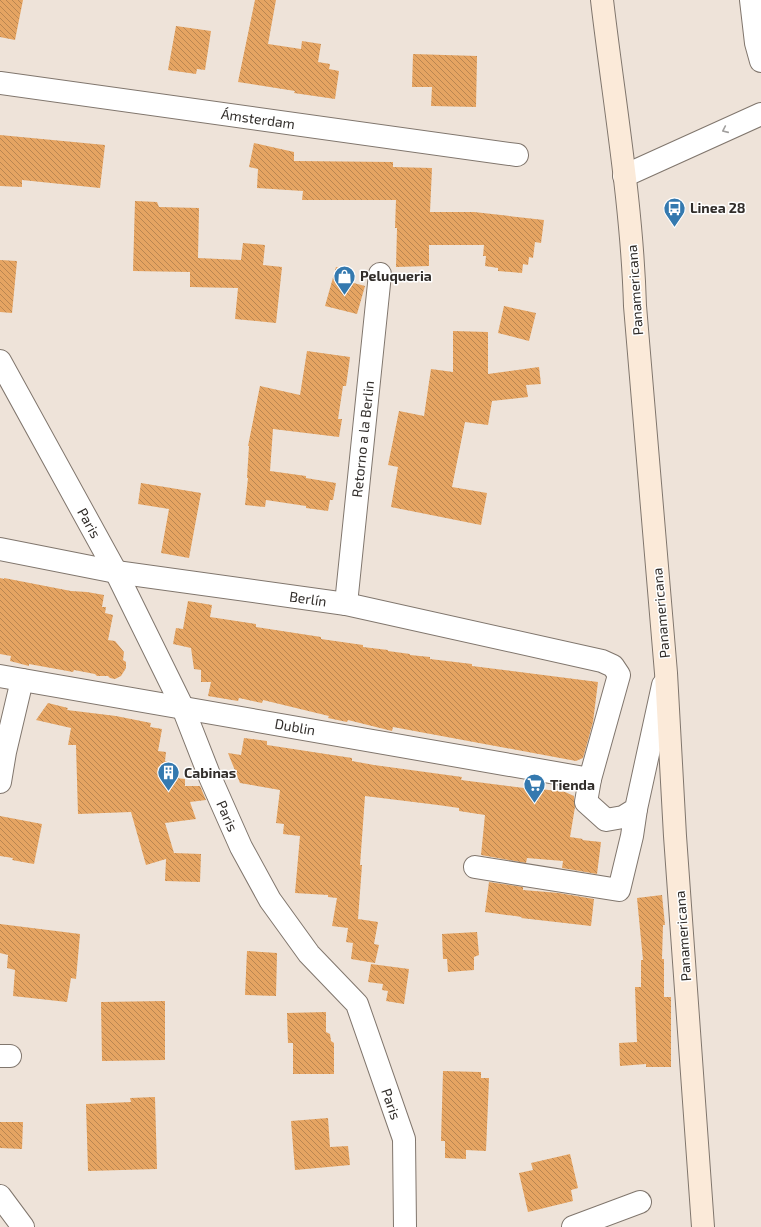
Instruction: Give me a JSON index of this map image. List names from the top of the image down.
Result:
{
  "streets": {
    "main road": ["Panamericana"],
    "street": [
      "Ámsterdam",
      "Retorno a la Berlin",
      "Paris",
      "Berlín",
      "Dublin"
    ]
  },
  "crossings": [
    ["Retorno a la Berlin", "Berlín"],
    ["Paris", "Berlín"],
    ["Paris", "Dublin"],
    ["Berlín", "Dublin"]
  ],
  "places": {
    "bus stop": ["Linea 28"],
    "shop": ["Peluqueria"],
    "building": ["Cabinas"],
    "supermarket": ["Tienda"]
  }
}
